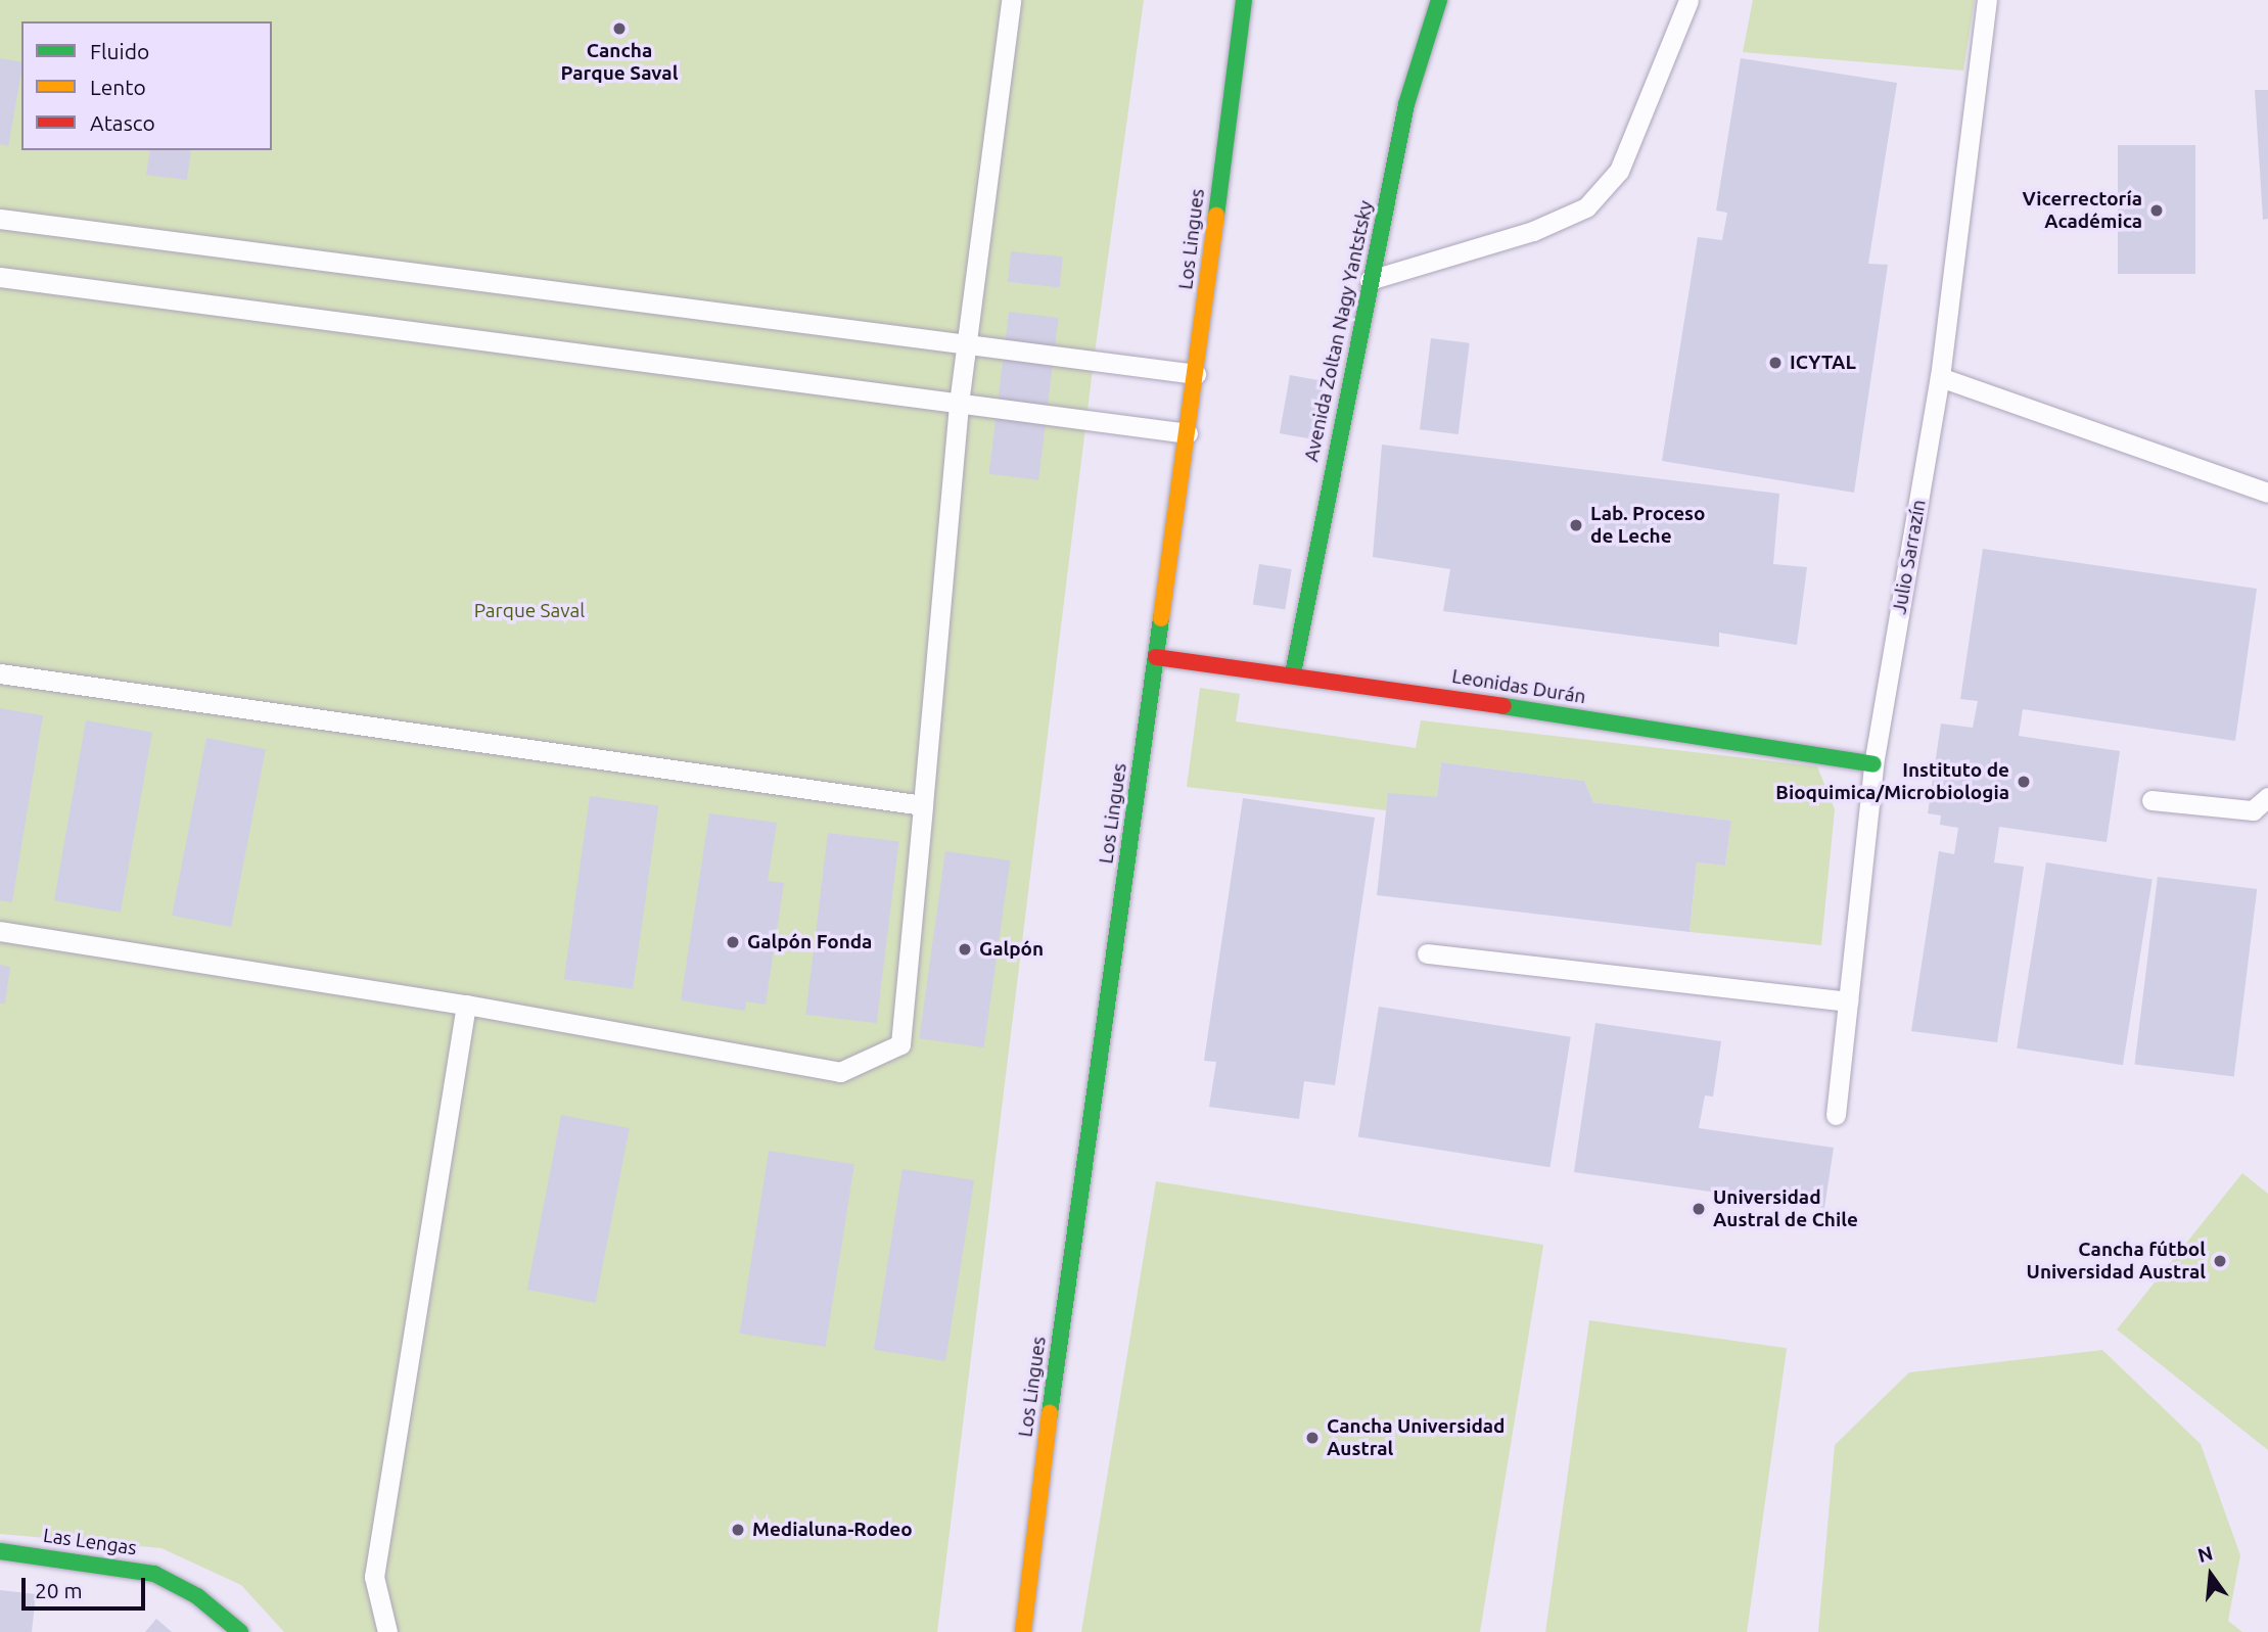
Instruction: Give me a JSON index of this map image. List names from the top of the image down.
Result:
{
  "streets": {
    "street": [
      "Los Lingues",
      "Avenida Zoltan Nagy Yantstsky",
      "Leonidas Durán",
      "Las Lengas"
    ],
    "lane": ["Julio Sarrazín"]
  },
  "crossings": [
    ["Los Lingues", "Leonidas Durán"],
    ["Avenida Zoltan Nagy Yantstsky", "Leonidas Durán"],
    ["Julio Sarrazín", "Leonidas Durán"]
  ],
  "parks": ["Parque Saval"],
  "places": [
    "Cancha Parque Saval",
    "Vicerrectoría Académica",
    "ICYTAL",
    "Lab. Proceso de Leche",
    "Instituto de Bioquimica/Microbiologia",
    "Galpón Fonda",
    "Galpón",
    "Universidad Austral de Chile",
    "Cancha fútbol Universidad Austral",
    "Cancha Universidad Austral",
    "Medialuna-Rodeo"
  ],
  "legend": ["Fluido", "Lento", "Atasco"],
  "scale_bar": "20 m",
  "north": "top"
}
